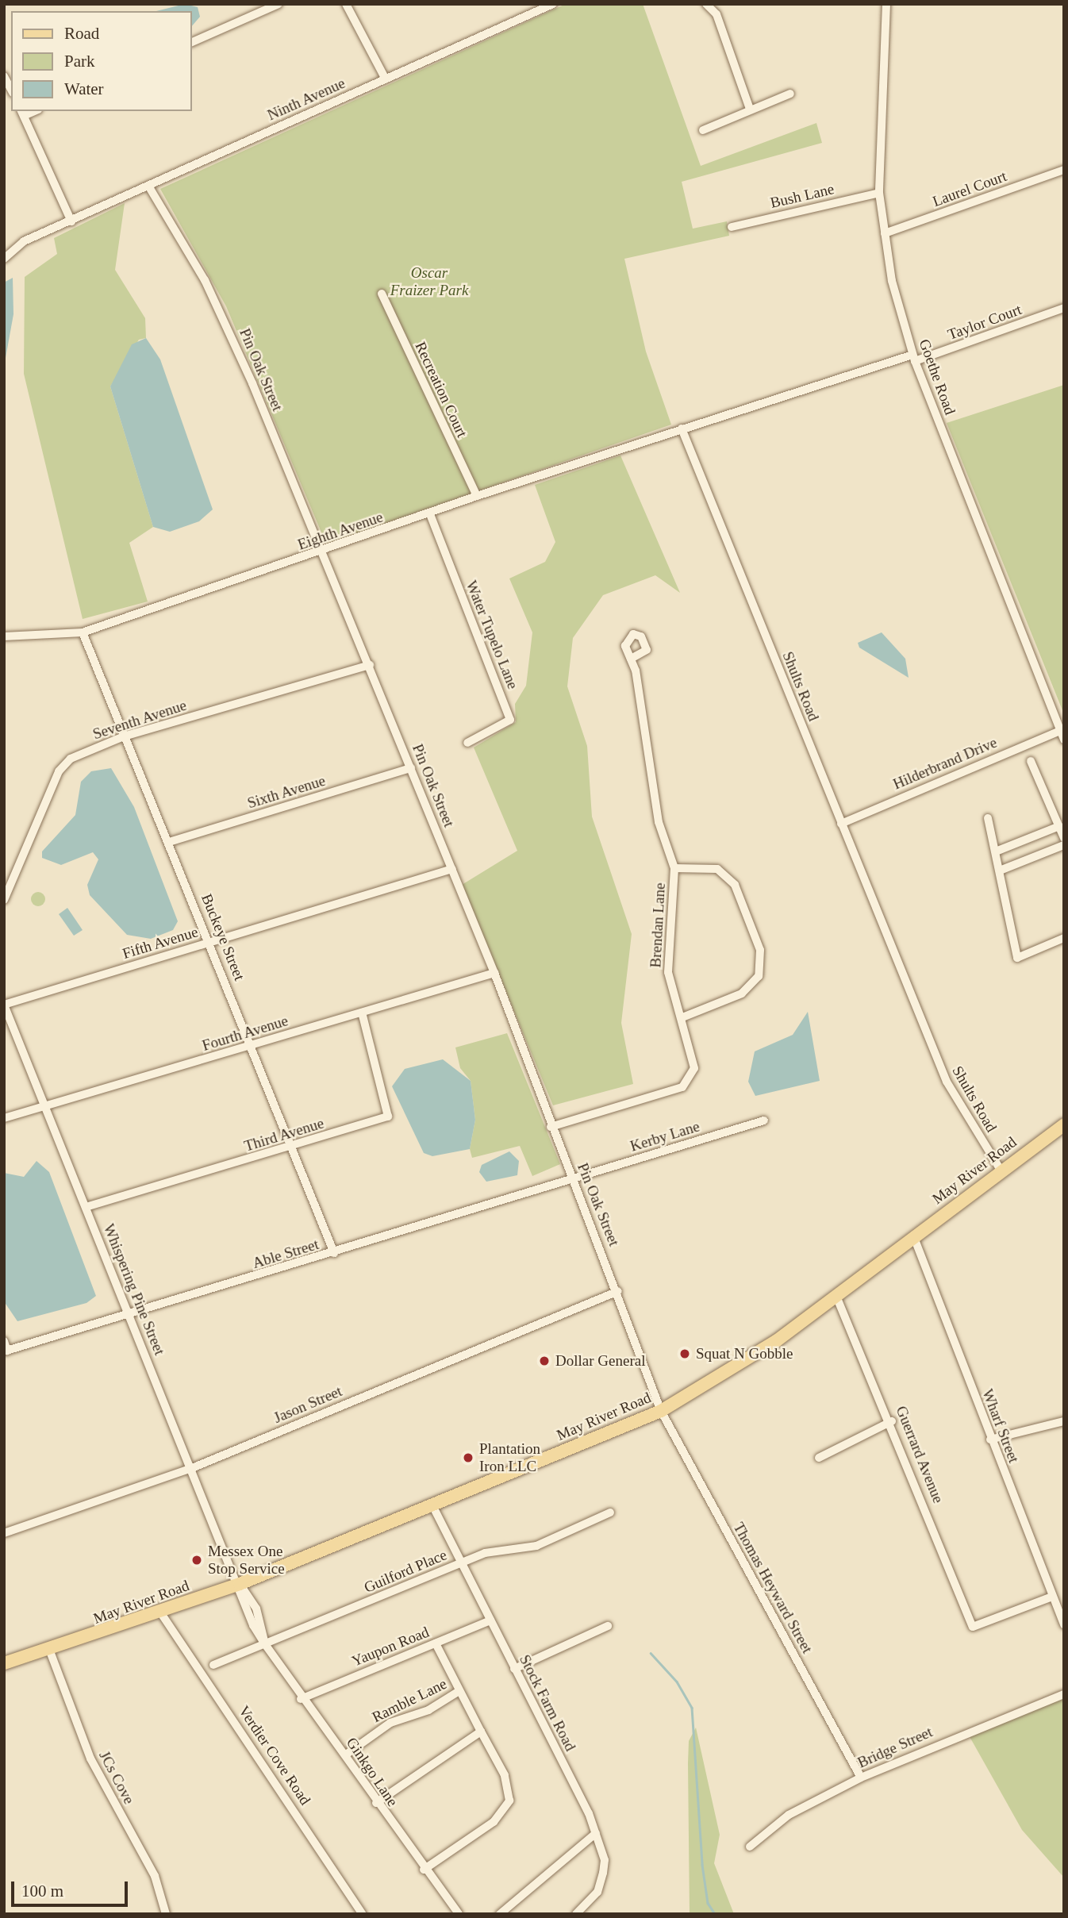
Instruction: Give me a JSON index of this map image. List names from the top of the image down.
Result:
{
  "streets": {
    "main road": ["May River Road"],
    "street": [
      "Ninth Avenue",
      "Laurel Court",
      "Bush Lane",
      "Taylor Court",
      "Pin Oak Street",
      "Goethe Road",
      "Recreation Court",
      "Eighth Avenue",
      "Water Tupelo Lane",
      "Shults Road",
      "Seventh Avenue",
      "Hilderbrand Drive",
      "Sixth Avenue",
      "Brendan Lane",
      "Buckeye Street",
      "Fifth Avenue",
      "Fourth Avenue",
      "Third Avenue",
      "Kerby Lane",
      "Able Street",
      "Whispering Pine Street",
      "Jason Street",
      "Wharf Street",
      "Guerrard Avenue",
      "Guilford Place",
      "Thomas Heyward Street",
      "Yaupon Road",
      "Ramble Lane",
      "Stock Farm Road",
      "Bridge Street",
      "Verdier Cove Road",
      "Ginkgo Lane",
      "JCs Cove"
    ]
  },
  "crossings": [
    ["Ninth Avenue", "Pin Oak Street"],
    ["Laurel Court", "Goethe Road"],
    ["Bush Lane", "Goethe Road"],
    ["Taylor Court", "Goethe Road"],
    ["Pin Oak Street", "Eighth Avenue"],
    ["Pin Oak Street", "Seventh Avenue"],
    ["Pin Oak Street", "Sixth Avenue"],
    ["Pin Oak Street", "Brendan Lane"],
    ["Pin Oak Street", "Fifth Avenue"],
    ["Pin Oak Street", "Fourth Avenue"],
    ["Pin Oak Street", "Kerby Lane"],
    ["Pin Oak Street", "May River Road"],
    ["Pin Oak Street", "Able Street"],
    ["Pin Oak Street", "Jason Street"],
    ["Pin Oak Street", "Thomas Heyward Street"],
    ["Goethe Road", "Hilderbrand Drive"],
    ["Recreation Court", "Eighth Avenue"],
    ["Eighth Avenue", "Water Tupelo Lane"],
    ["Eighth Avenue", "Shults Road"],
    ["Eighth Avenue", "Buckeye Street"],
    ["Shults Road", "Hilderbrand Drive"],
    ["Shults Road", "May River Road"],
    ["Seventh Avenue", "Buckeye Street"],
    ["Sixth Avenue", "Buckeye Street"],
    ["Buckeye Street", "Fifth Avenue"],
    ["Buckeye Street", "Fourth Avenue"],
    ["Buckeye Street", "Third Avenue"],
    ["Buckeye Street", "Able Street"],
    ["Fifth Avenue", "Whispering Pine Street"],
    ["Fourth Avenue", "Third Avenue"],
    ["Fourth Avenue", "Whispering Pine Street"],
    ["Third Avenue", "Whispering Pine Street"],
    ["Kerby Lane", "Able Street"],
    ["May River Road", "Whispering Pine Street"],
    ["May River Road", "Wharf Street"],
    ["May River Road", "Guerrard Avenue"],
    ["May River Road", "Thomas Heyward Street"],
    ["May River Road", "Stock Farm Road"],
    ["May River Road", "Verdier Cove Road"],
    ["May River Road", "Ginkgo Lane"],
    ["May River Road", "JCs Cove"],
    ["Able Street", "Whispering Pine Street"],
    ["Whispering Pine Street", "Jason Street"],
    ["Whispering Pine Street", "Ginkgo Lane"],
    ["Wharf Street", "Guerrard Avenue"],
    ["Guilford Place", "Stock Farm Road"],
    ["Guilford Place", "Ginkgo Lane"],
    ["Thomas Heyward Street", "Bridge Street"],
    ["Yaupon Road", "Stock Farm Road"],
    ["Yaupon Road", "Ginkgo Lane"],
    ["Ramble Lane", "Ginkgo Lane"]
  ],
  "parks": ["Oscar Fraizer Park"],
  "places": [
    "Squat N Gobble",
    "Dollar General",
    "Plantation Iron LLC",
    "Messex One Stop Service"
  ],
  "legend": ["Road", "Park", "Water"],
  "scale_bar": "100 m"
}
